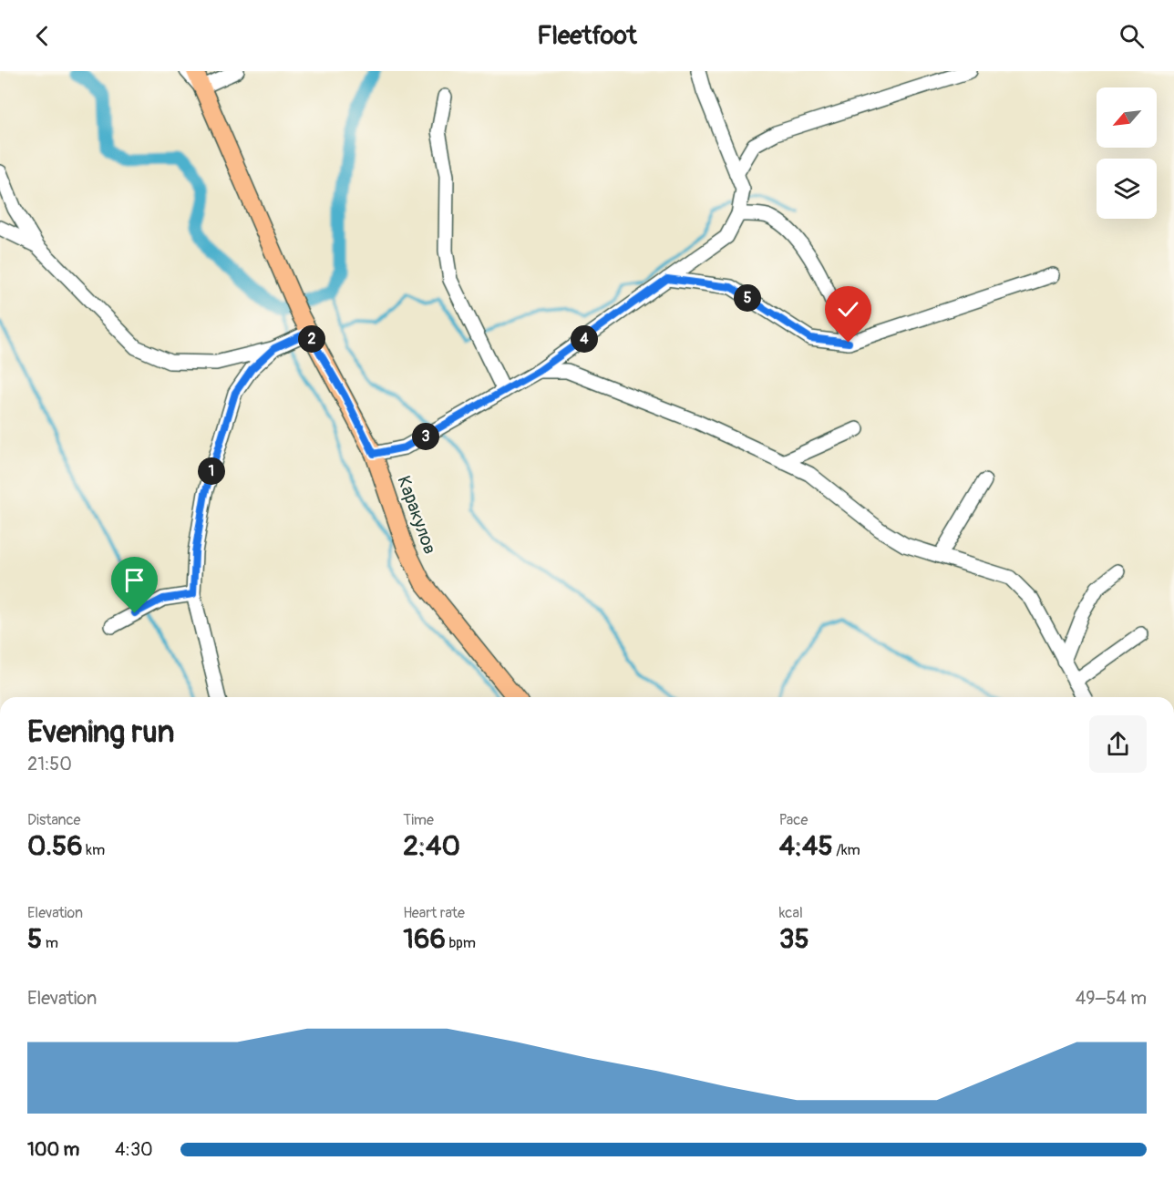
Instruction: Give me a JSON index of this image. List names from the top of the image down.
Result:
{
  "streets": {
    "main road": ["Каракулов"]
  },
  "north": "bottom left",
  "page": {
    "header": "Fleetfoot",
    "pins": [
      "5",
      "2",
      "4",
      "3",
      "1"
    ],
    "heading": ["Evening run", "21:50"],
    "stats": [
      ["Distance", "0.56 km"],
      ["Time", "2:40"],
      ["Pace", "4:45 /km"],
      ["Elevation", "5 m"],
      ["Heart rate", "166 bpm"],
      ["kcal", "35"]
    ],
    "chart": ["Elevation", "49–54 m"],
    "list": [
      {
        "name": "100 m",
        "note": "4:30"
      }
    ]
  }
}
